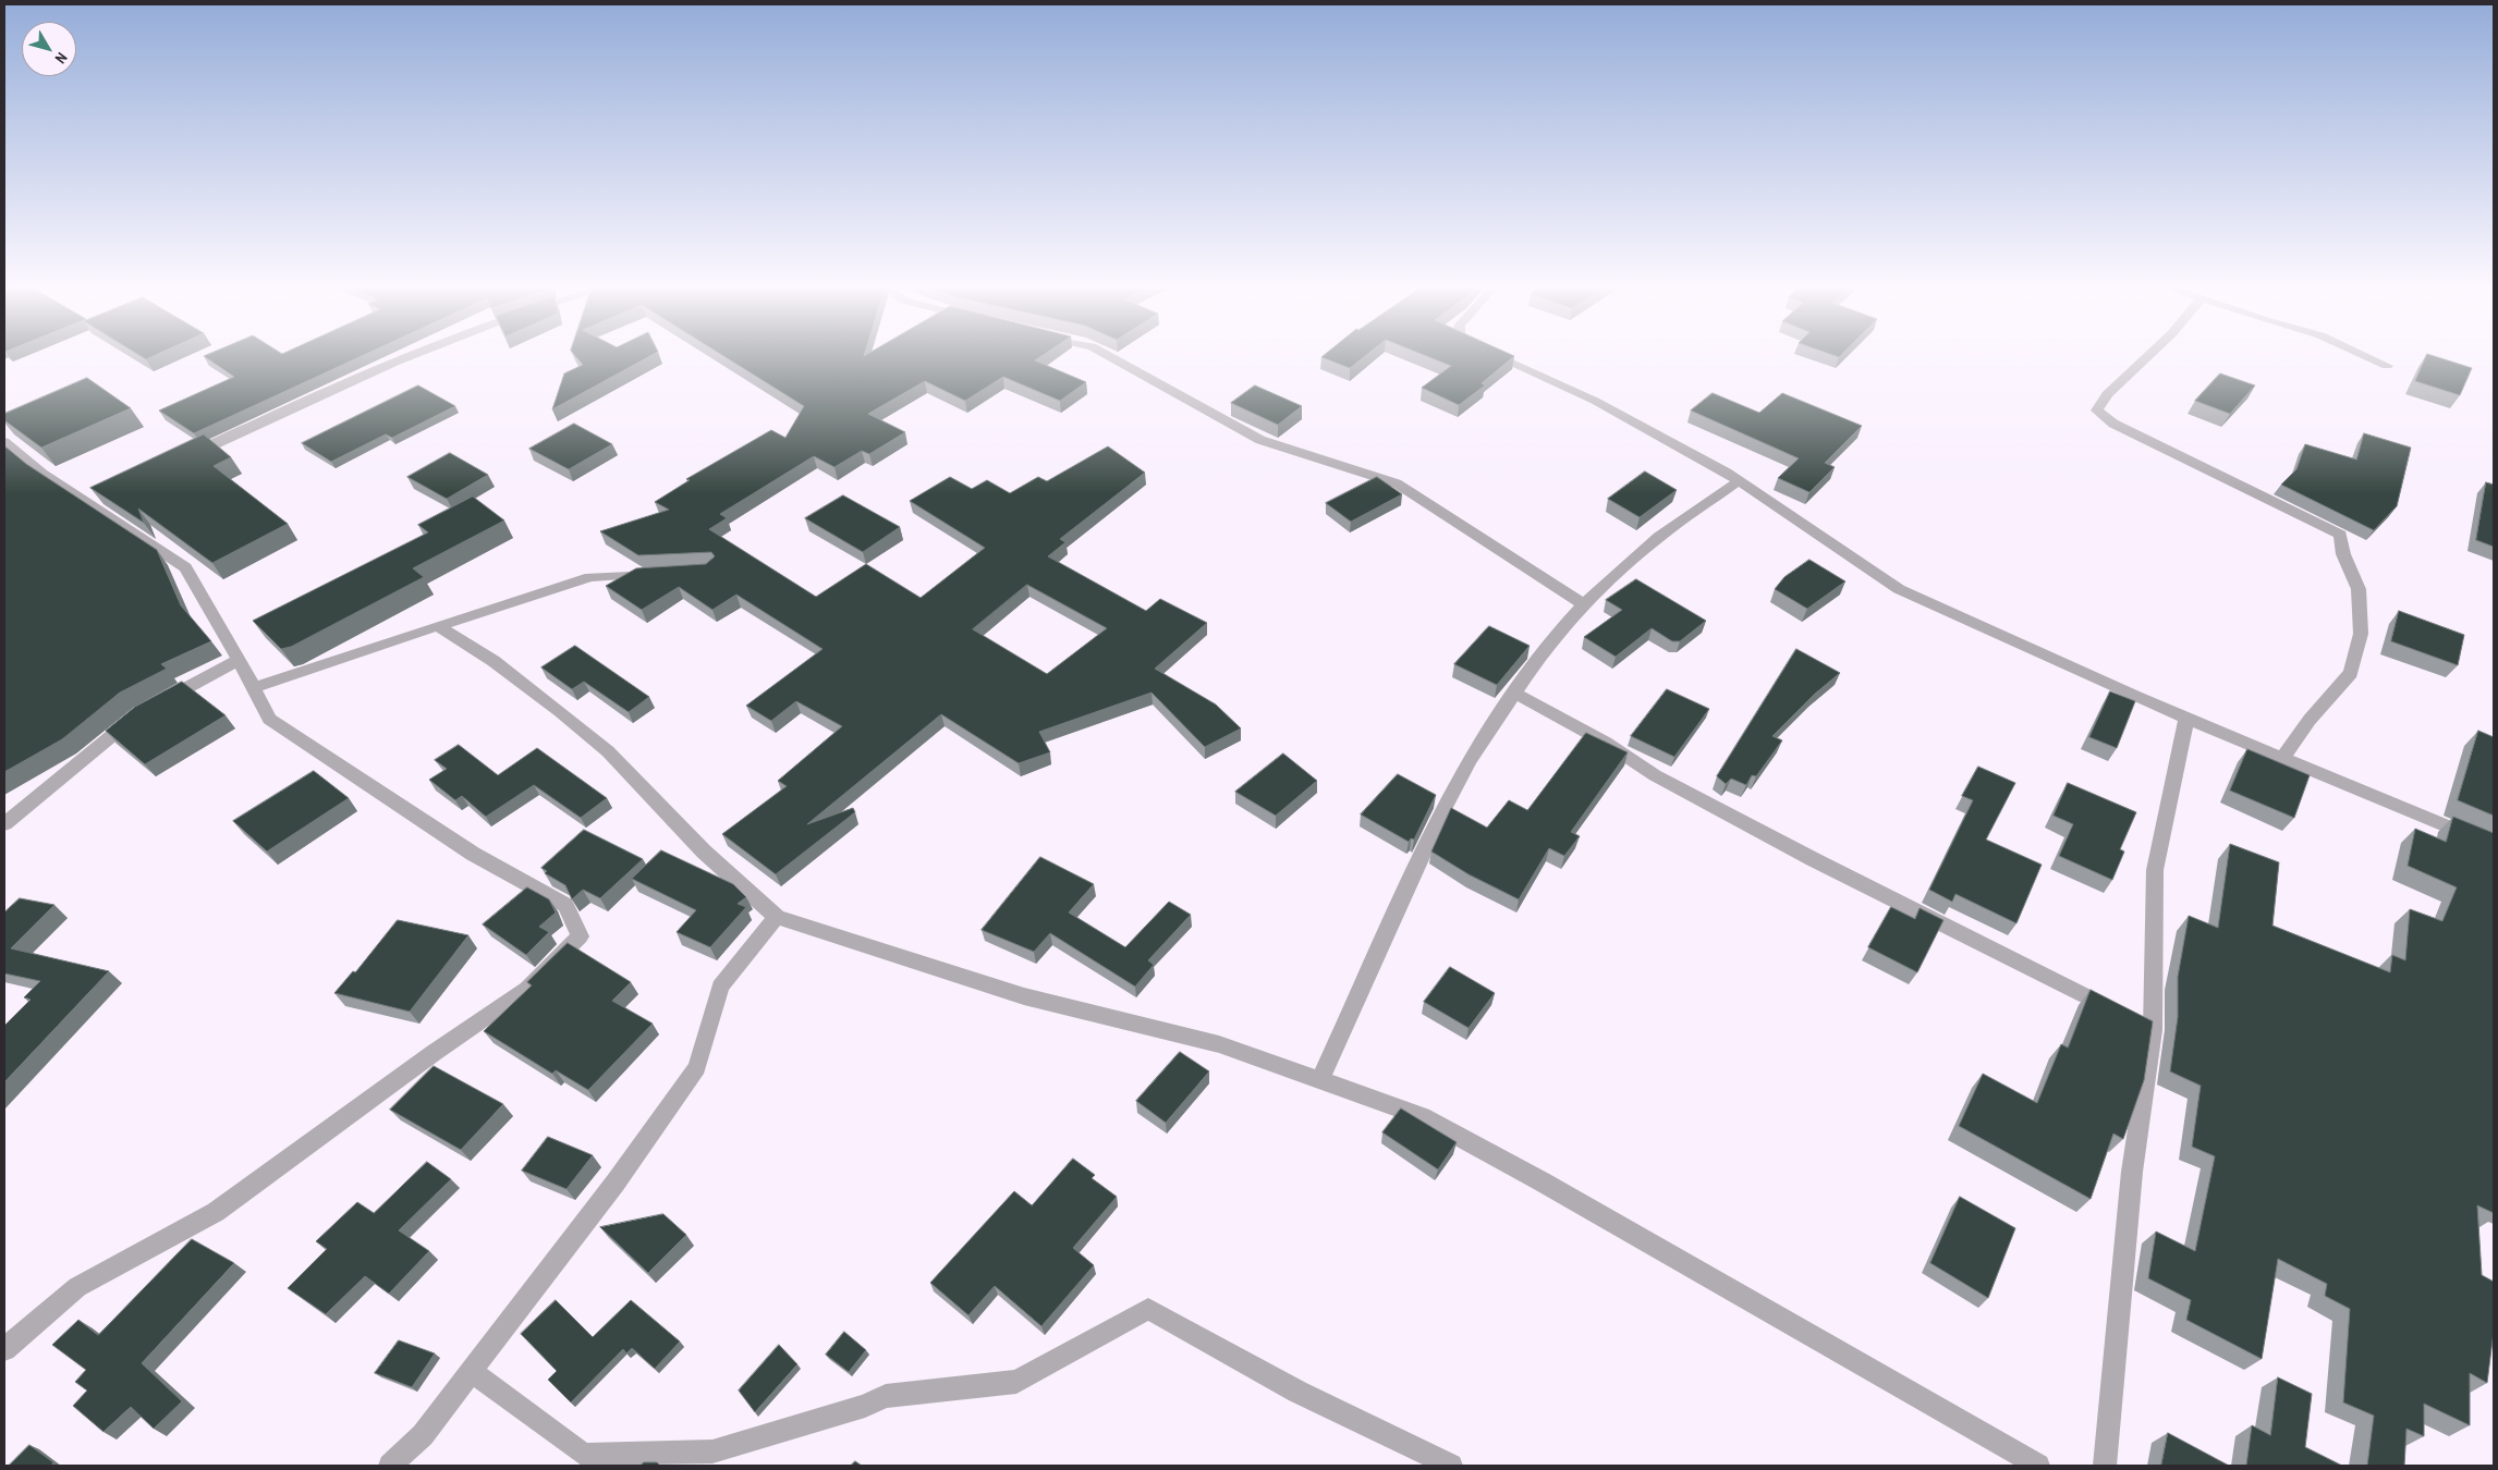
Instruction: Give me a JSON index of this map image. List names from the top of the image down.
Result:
{
  "north": "bottom right"
}
